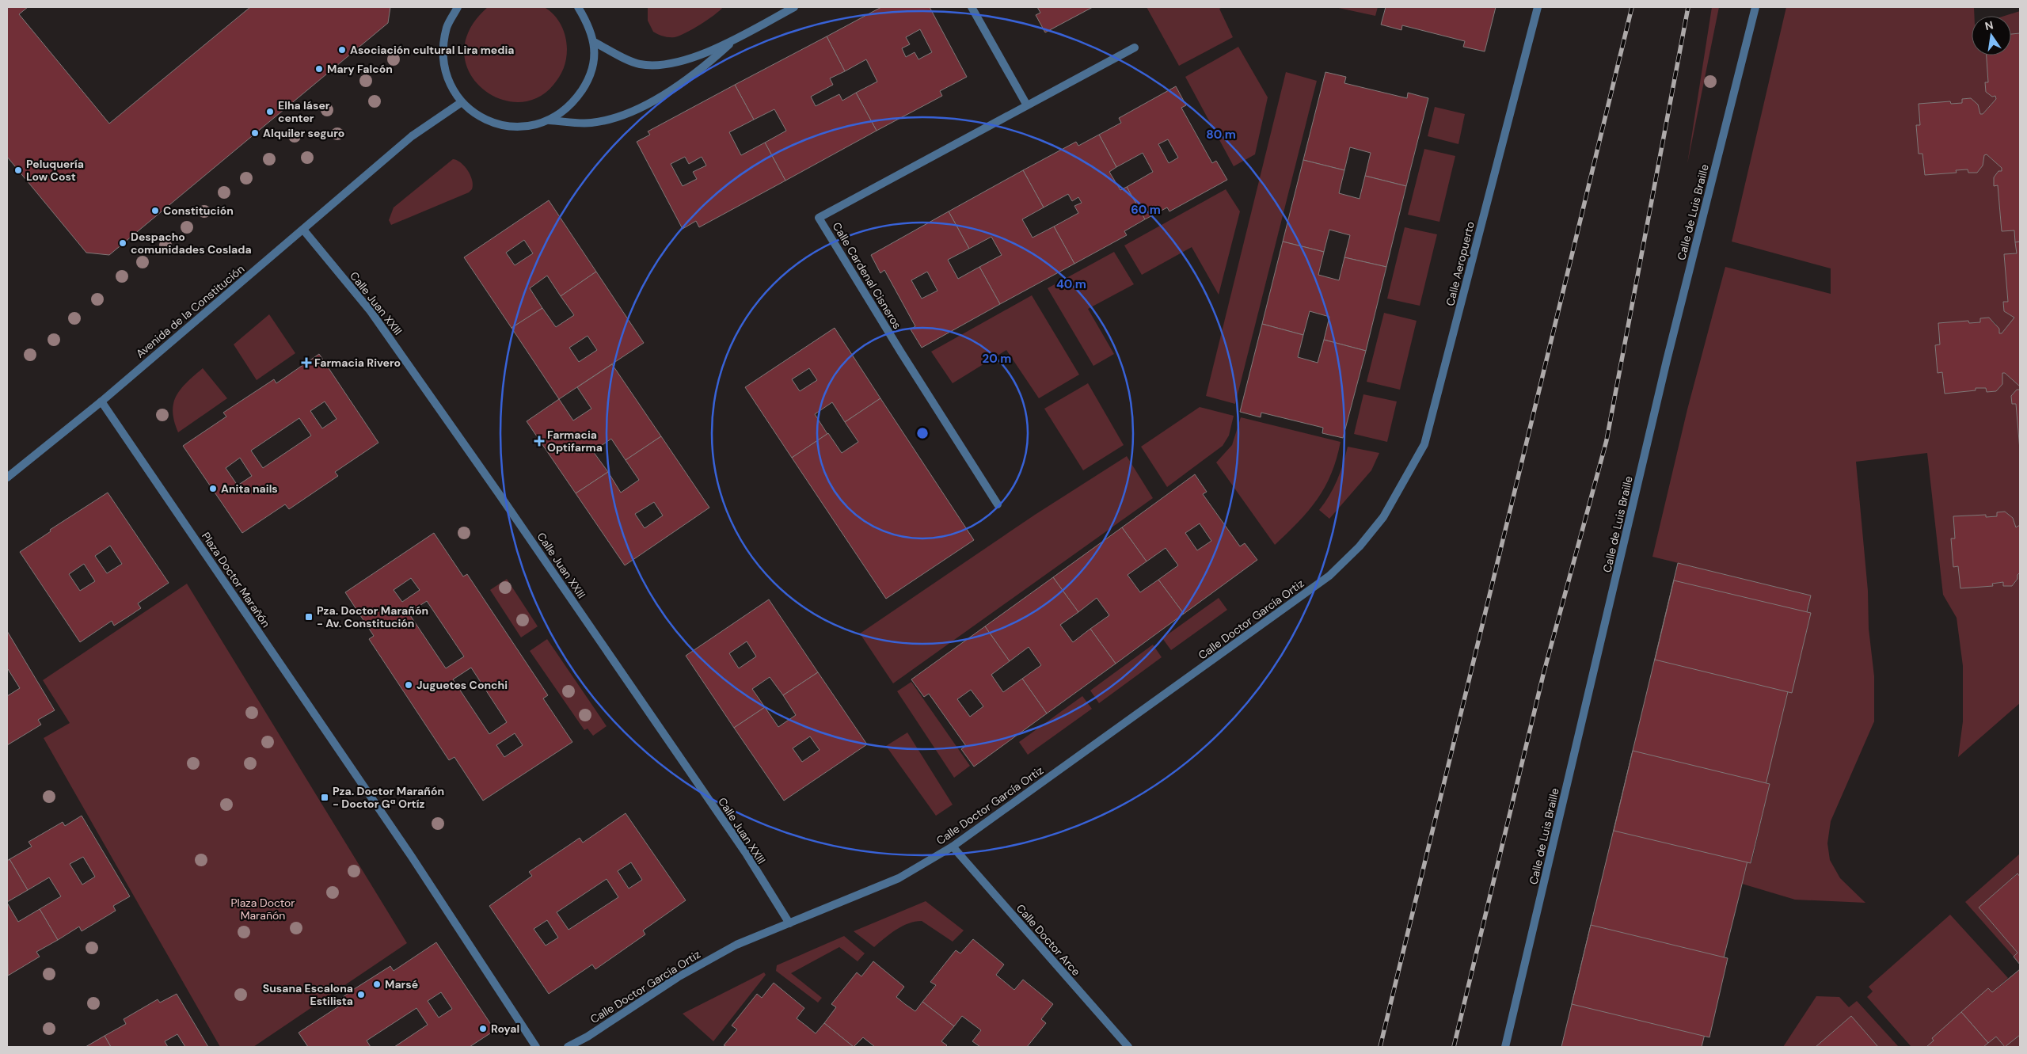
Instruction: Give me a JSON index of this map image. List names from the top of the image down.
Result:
{
  "streets": {
    "street": [
      "Calle de Luis Braille",
      "Calle Aeropuerto",
      "Calle Cardenal Cisneros",
      "Calle Juan XXIII",
      "Avenida de la Constitución",
      "Plaza Doctor Marañón",
      "Calle Doctor García Ortiz",
      "Calle Doctor Arce"
    ]
  },
  "crossings": [
    ["Calle Aeropuerto", "Calle Doctor García Ortiz"],
    ["Calle Juan XXIII", "Avenida de la Constitución"],
    ["Calle Juan XXIII", "Calle Doctor García Ortiz"],
    ["Avenida de la Constitución", "Plaza Doctor Marañón"],
    ["Calle Doctor García Ortiz", "Calle Doctor Arce"]
  ],
  "parks": ["Plaza Doctor Marañón"],
  "places": {
    "other": [
      "Asociación cultural Lira media",
      "Mary Falcón",
      "Elha láser center",
      "Alquiler seguro",
      "Peluquería Low Cost",
      "Constitución",
      "Despacho comunidades Coslada",
      "Anita nails",
      "Juguetes Conchi",
      "Marsé",
      "Susana Escalona Estilista",
      "Royal"
    ],
    "health": ["Farmacia Rivero", "Farmacia Optifarma"],
    "transit": ["Pza. Doctor Marañón - Av. Constitución", "Pza. Doctor Marañón - Doctor Gª Ortíz"]
  },
  "north": "top",
  "rings": [
    "80 m",
    "60 m",
    "40 m",
    "20 m"
  ]
}
